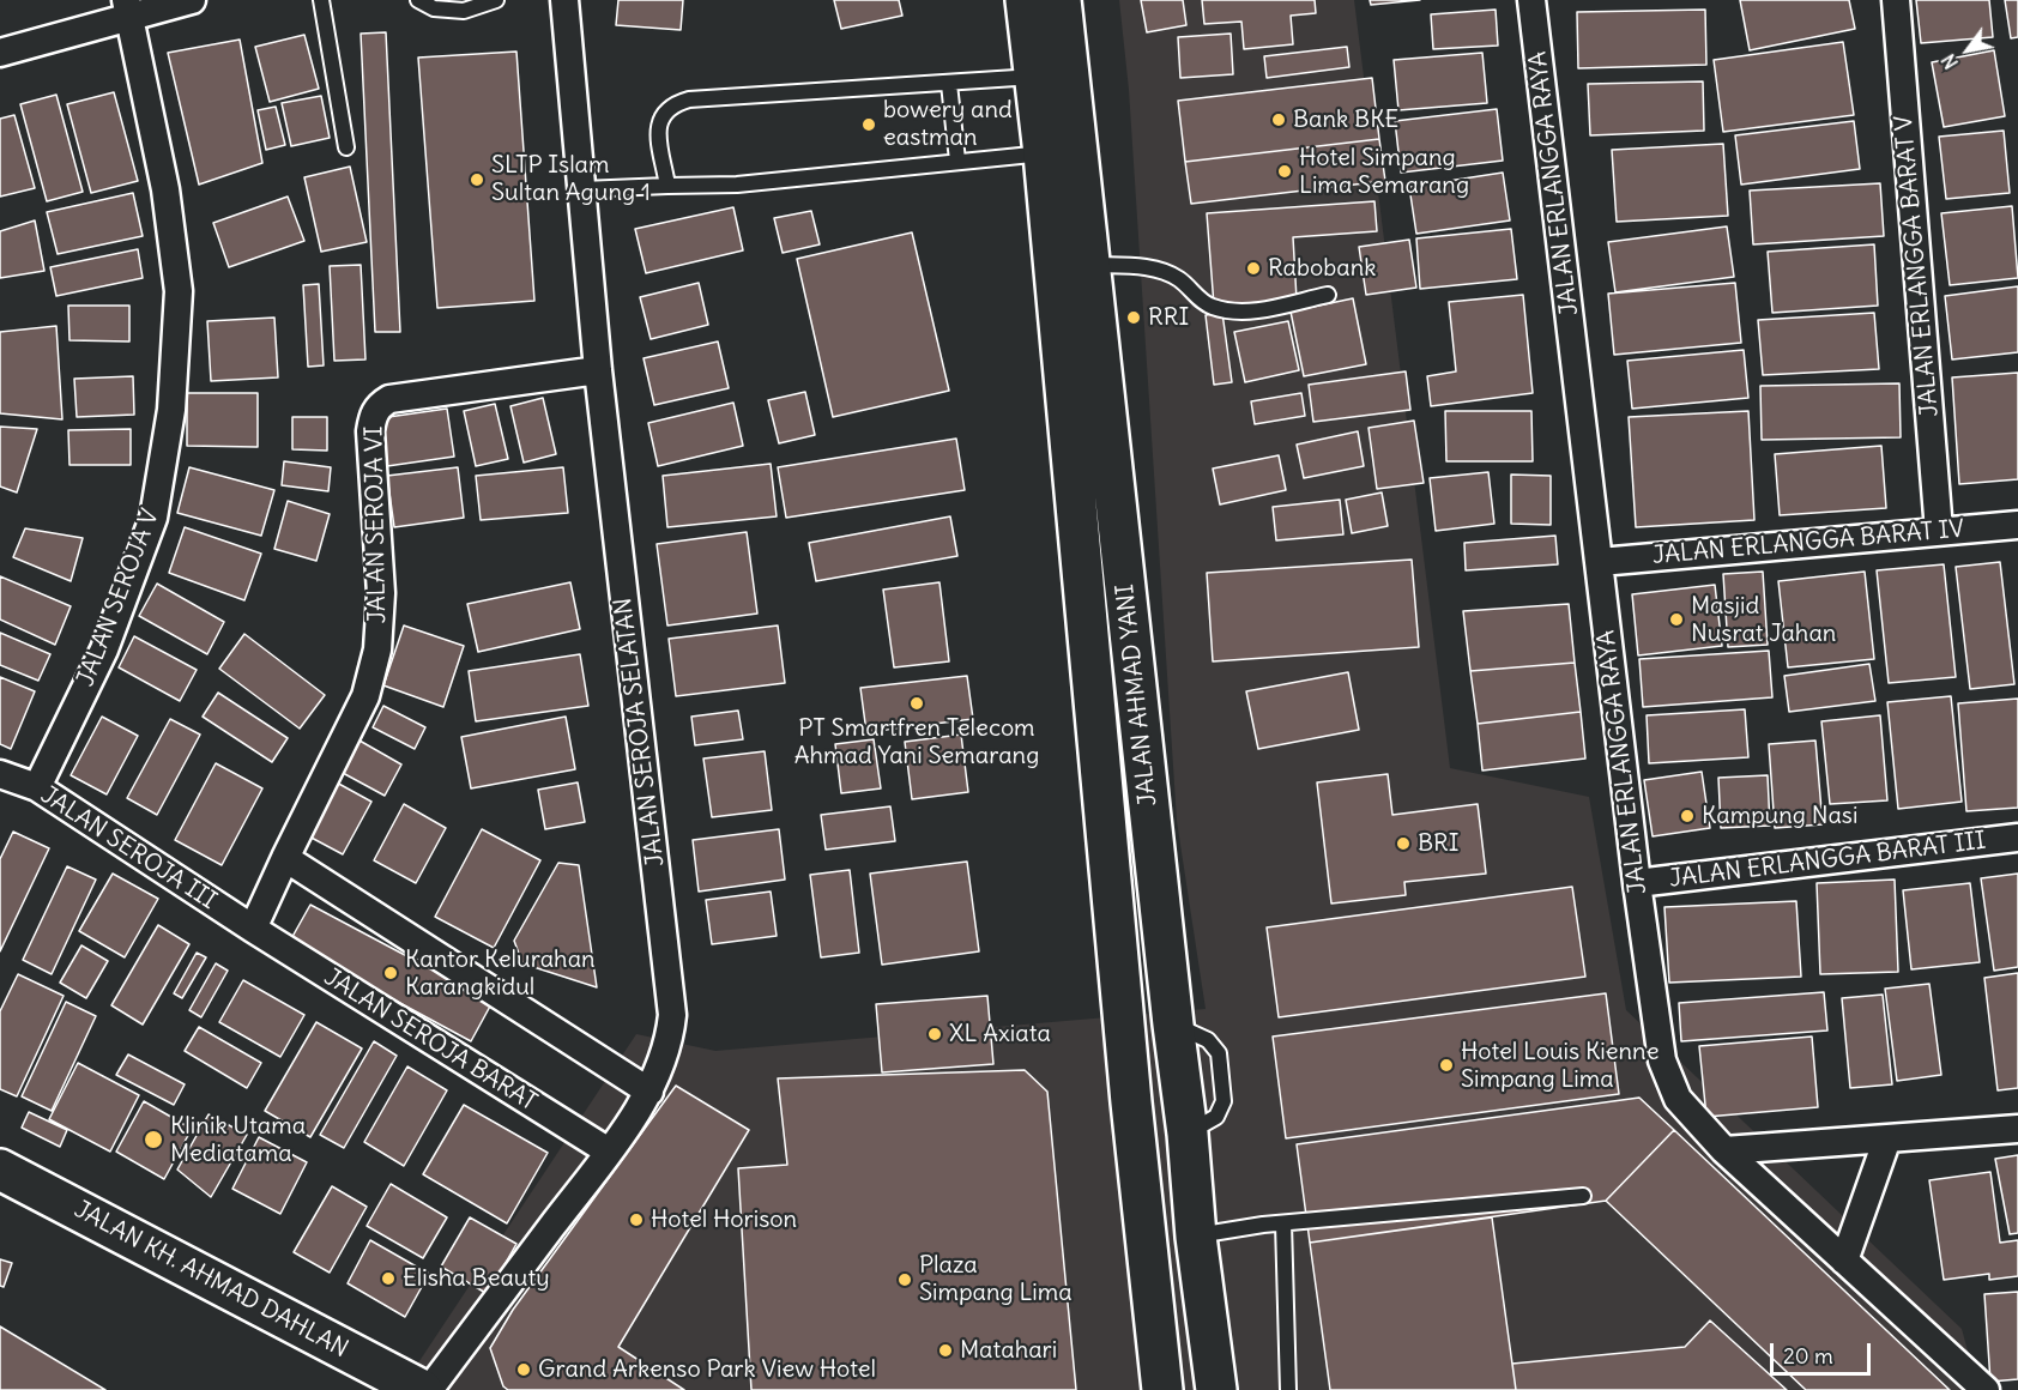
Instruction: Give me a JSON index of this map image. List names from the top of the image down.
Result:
{
  "streets": {
    "main road": ["JALAN AHMAD YANI", "JALAN KH. AHMAD DAHLAN"],
    "street": [
      "JALAN ERLANGGA RAYA",
      "JALAN ERLANGGA BARAT V",
      "JALAN SEROJA VI",
      "JALAN ERLANGGA BARAT IV",
      "JALAN SEROJA V",
      "JALAN SEROJA SELATAN",
      "JALAN SEROJA III",
      "JALAN ERLANGGA BARAT III",
      "JALAN SEROJA BARAT"
    ]
  },
  "crossings": [
    ["JALAN ERLANGGA RAYA", "JALAN ERLANGGA BARAT IV"],
    ["JALAN ERLANGGA RAYA", "JALAN ERLANGGA BARAT III"],
    ["JALAN ERLANGGA BARAT V", "JALAN ERLANGGA BARAT IV"],
    ["JALAN SEROJA VI", "JALAN SEROJA SELATAN"],
    ["JALAN SEROJA VI", "JALAN SEROJA III"],
    ["JALAN SEROJA VI", "JALAN SEROJA BARAT"],
    ["JALAN SEROJA V", "JALAN SEROJA III"],
    ["JALAN SEROJA SELATAN", "JALAN SEROJA BARAT"],
    ["JALAN SEROJA III", "JALAN SEROJA BARAT"]
  ],
  "places": [
    "Bank BKE",
    "bowery and eastman",
    "Hotel Simpang Lima Semarang",
    "SLTP Islam Sultan Agung 1",
    "Rabobank",
    "RRI",
    "Masjid Nusrat Jahan",
    "PT Smartfren Telecom Ahmad Yani Semarang",
    "Kampung Nasi",
    "BRI",
    "Kantor Kelurahan Karangkidul",
    "XL Axiata",
    "Hotel Louis Kienne Simpang Lima",
    "Klinik Utama Mediatama",
    "Hotel Horison",
    "Elisha Beauty",
    "Plaza Simpang Lima",
    "Matahari",
    "Grand Arkenso Park View Hotel"
  ],
  "scale_bar": "20 m",
  "north": "bottom left"
}
